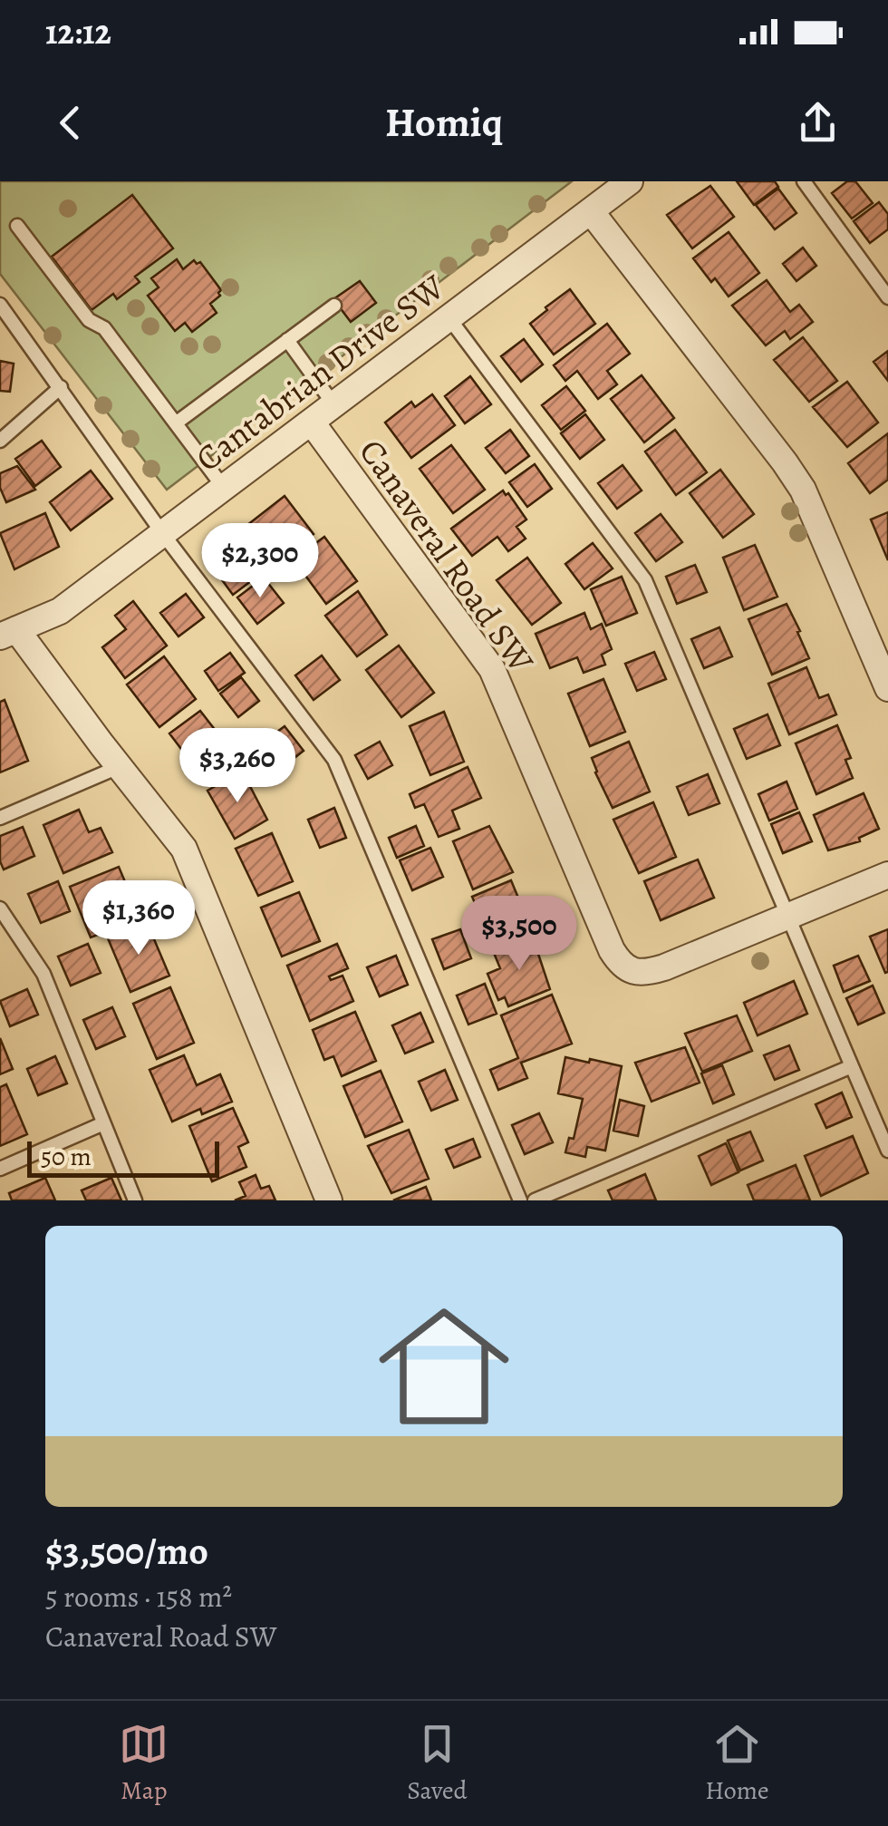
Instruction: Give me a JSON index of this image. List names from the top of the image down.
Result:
{
  "streets": {
    "street": ["Cantabrian Drive SW", "Canaveral Road SW"]
  },
  "crossings": [
    ["Cantabrian Drive SW", "Canaveral Road SW"]
  ],
  "scale_bar": "50 m",
  "page": {
    "status": "12:12",
    "header": "Homiq",
    "price": [
      "$2,300",
      "$3,260",
      "$1,360",
      "$3,500"
    ],
    "scale": "50 m",
    "list": [
      {
        "name": "$3,500/mo",
        "note": "5 rooms · 158 m² · Canaveral Road SW"
      }
    ],
    "tabs": ["Map", "Saved", "Home"]
  }
}
